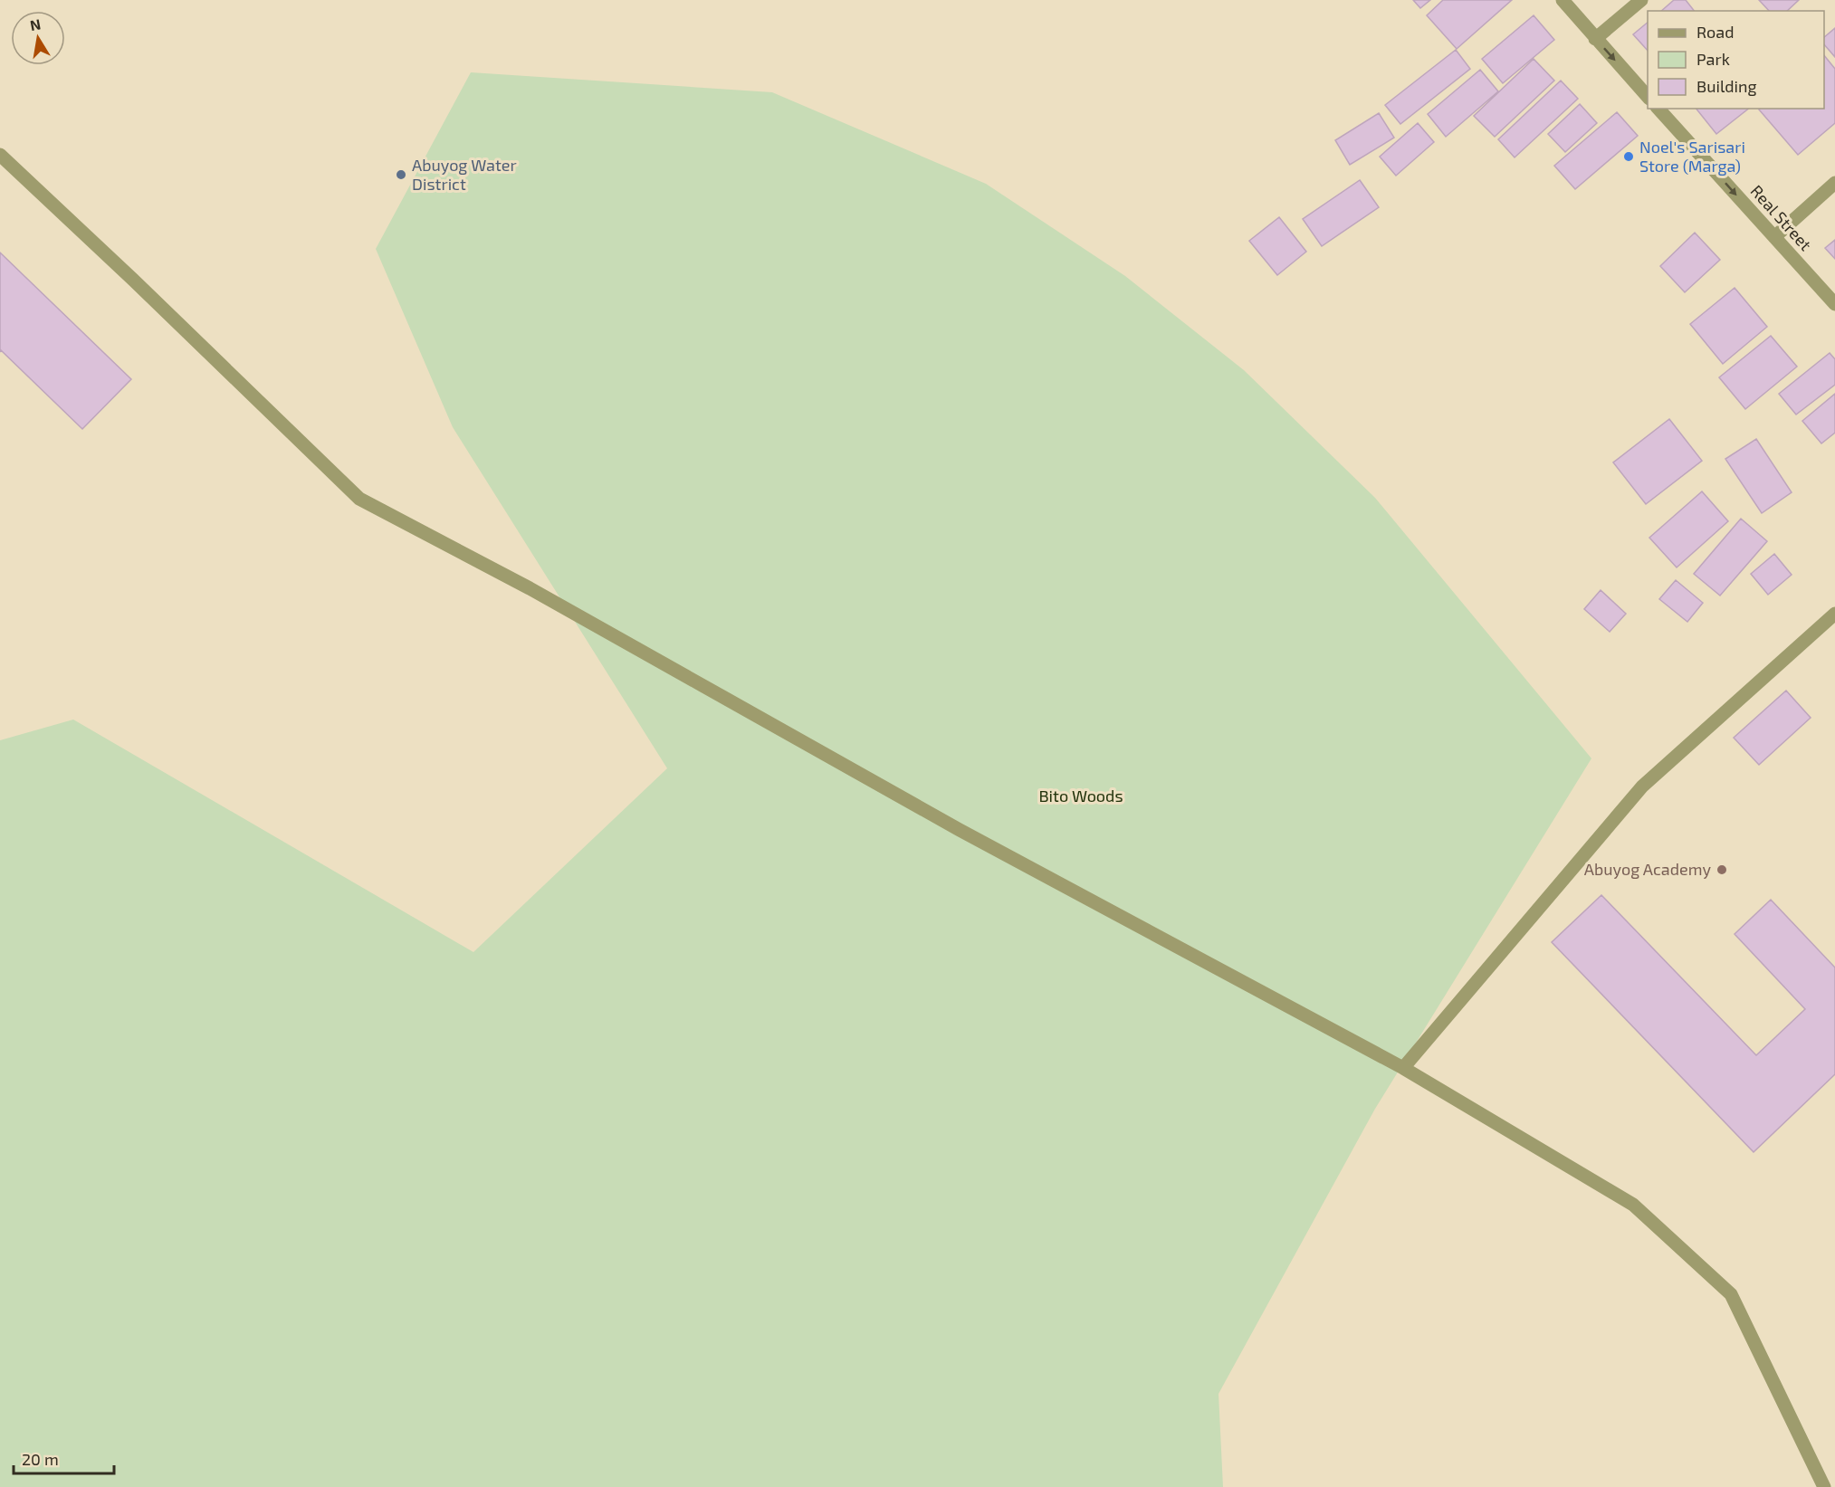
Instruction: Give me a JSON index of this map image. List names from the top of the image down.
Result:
{
  "streets": {
    "street": ["Real Street"]
  },
  "one_way": ["Real Street"],
  "parks": ["Bito Woods"],
  "places": ["Noel's Sarisari Store (Marga)", "Abuyog Water District", "Abuyog Academy"],
  "legend": ["Road", "Park", "Building"],
  "scale_bar": "20 m",
  "north": "top"
}
